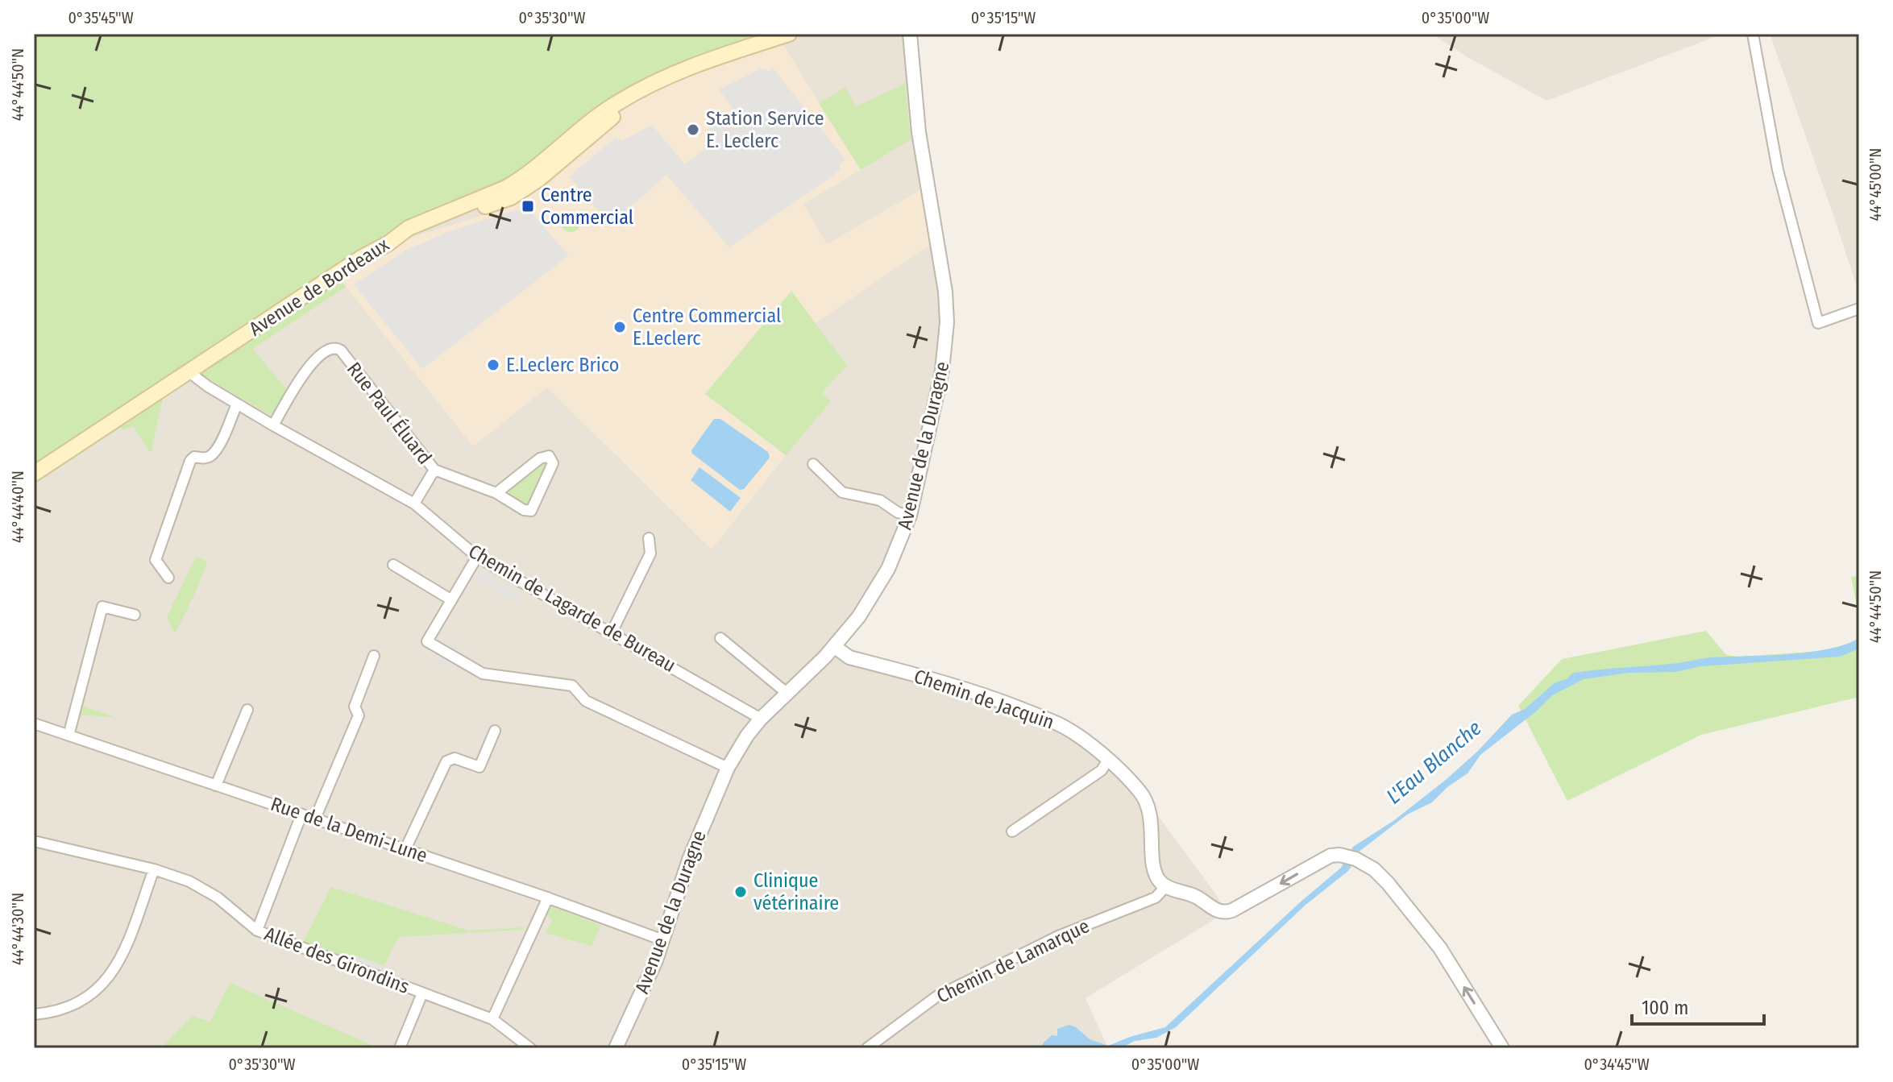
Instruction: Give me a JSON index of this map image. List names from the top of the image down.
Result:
{
  "streets": {
    "main road": ["Avenue de Bordeaux"],
    "street": [
      "Rue Paul Éluard",
      "Avenue de la Duragne",
      "Chemin de Lagarde de Bureau",
      "Chemin de Jacquin",
      "Rue de la Demi-Lune",
      "Allée des Girondins",
      "Chemin de Lamarque"
    ]
  },
  "crossings": [
    ["Avenue de Bordeaux", "Chemin de Lagarde de Bureau"],
    ["Rue Paul Éluard", "Chemin de Lagarde de Bureau"],
    ["Avenue de la Duragne", "Chemin de Lagarde de Bureau"],
    ["Avenue de la Duragne", "Chemin de Jacquin"],
    ["Avenue de la Duragne", "Rue de la Demi-Lune"],
    ["Chemin de Jacquin", "Chemin de Lamarque"]
  ],
  "water": ["L'Eau Blanche"],
  "places": {
    "other": [
      "Station Service E. Leclerc",
      "Centre Commercial E.Leclerc",
      "E.Leclerc Brico",
      "Clinique vétérinaire"
    ],
    "transit": ["Centre Commercial"]
  },
  "scale_bar": "100 m",
  "coordinates": [
    "0°35'45\"W",
    "0°35'30\"W",
    "0°35'15\"W",
    "0°35'00\"W",
    "44°44'50\"N",
    "44°45'00\"N",
    "44°44'40\"N",
    "44°44'30\"N",
    "0°34'45\"W"
  ]
}
